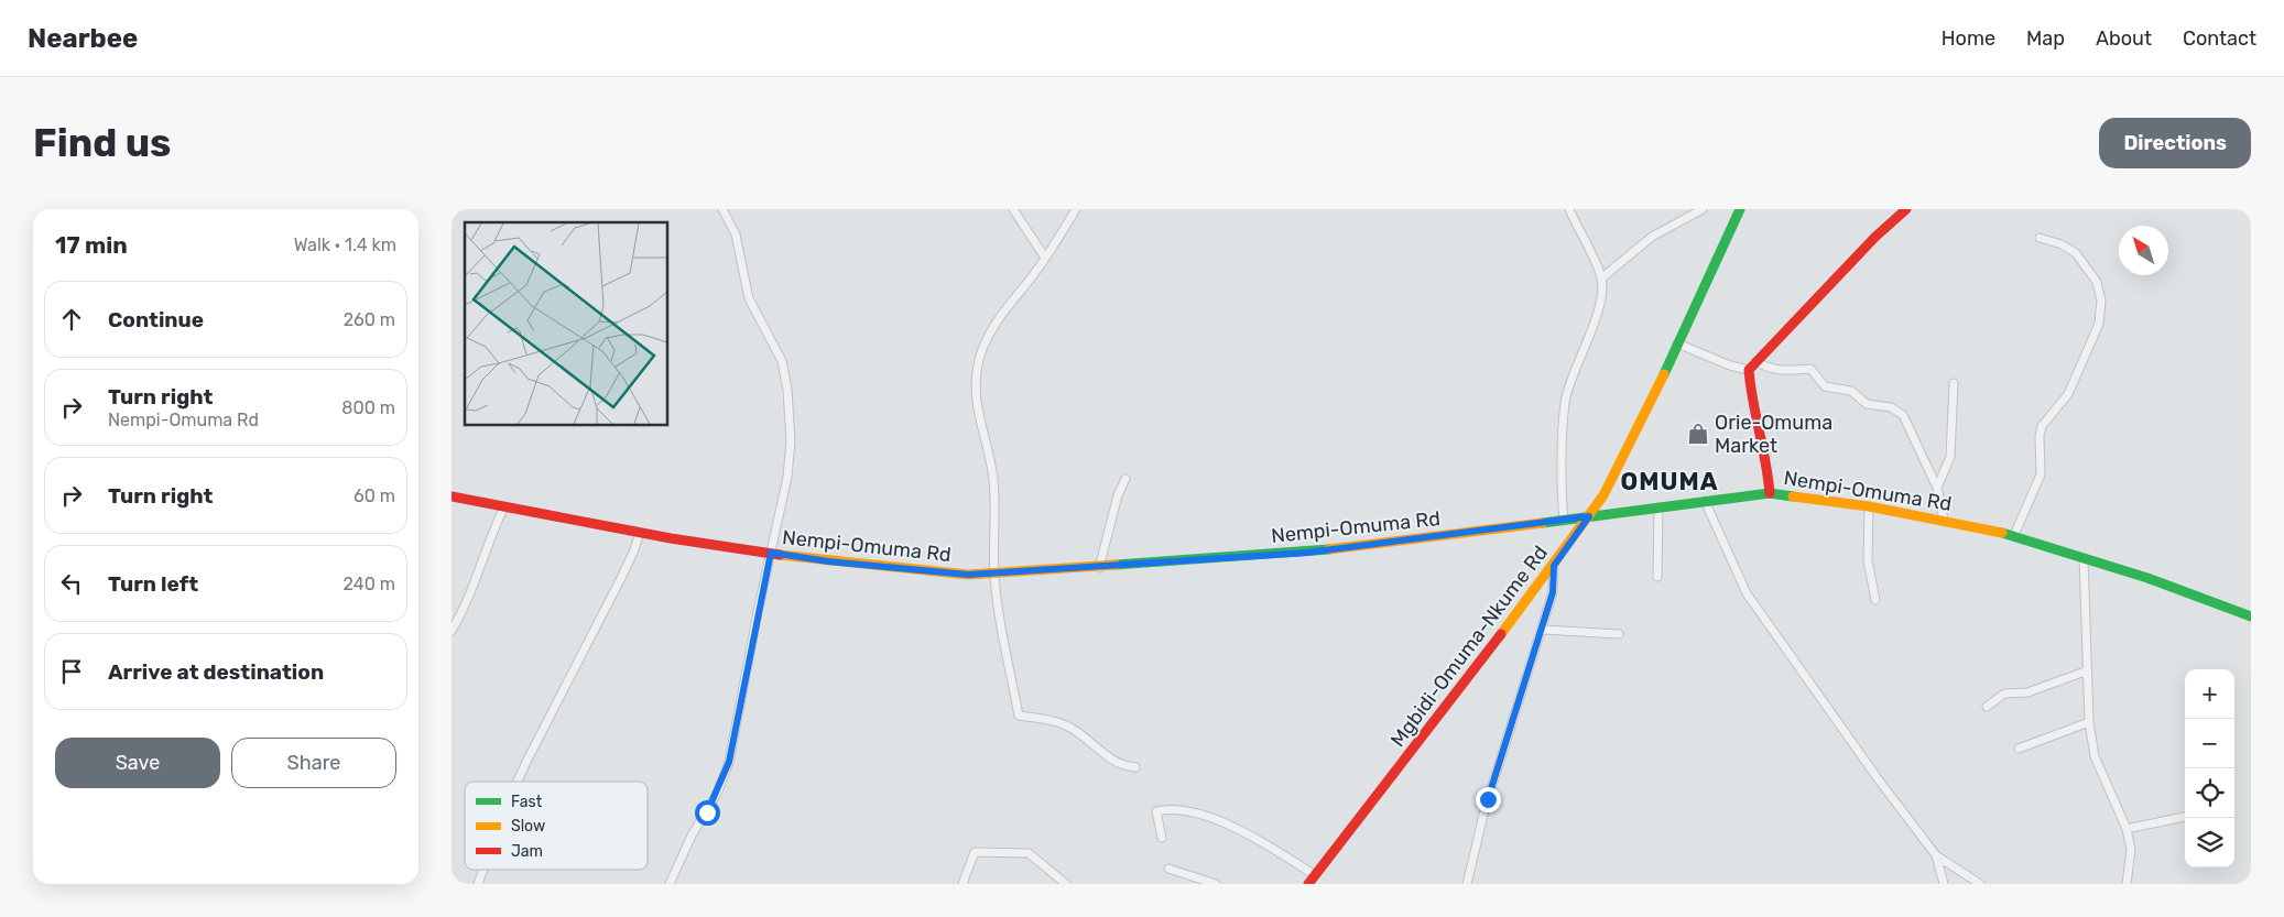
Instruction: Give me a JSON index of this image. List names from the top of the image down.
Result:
{
  "streets": {
    "street": ["Nempi-Omuma Rd", "Mgbidi-Omuma-Nkume Rd"]
  },
  "crossings": [
    ["Nempi-Omuma Rd", "Mgbidi-Omuma-Nkume Rd"]
  ],
  "districts": ["OMUMA"],
  "places": {
    "shop": ["Orie-Omuma Market"]
  },
  "legend": ["Fast", "Slow", "Jam"],
  "north": "top left",
  "page": {
    "header": "Nearbee",
    "nav": [
      "Home",
      "Map",
      "About",
      "Contact"
    ],
    "buttons": [
      "Directions",
      ["Save", "Share"]
    ],
    "title": "Find us",
    "heading": ["17 min", "Walk · 1.4 km"],
    "list": [
      ["Continue", "260 m"],
      ["Turn right", "Nempi-Omuma Rd", "800 m"],
      ["Turn right", "60 m"],
      ["Turn left", "240 m"],
      "Arrive at destination"
    ],
    "map_buttons": ["+", "−"]
  }
}
